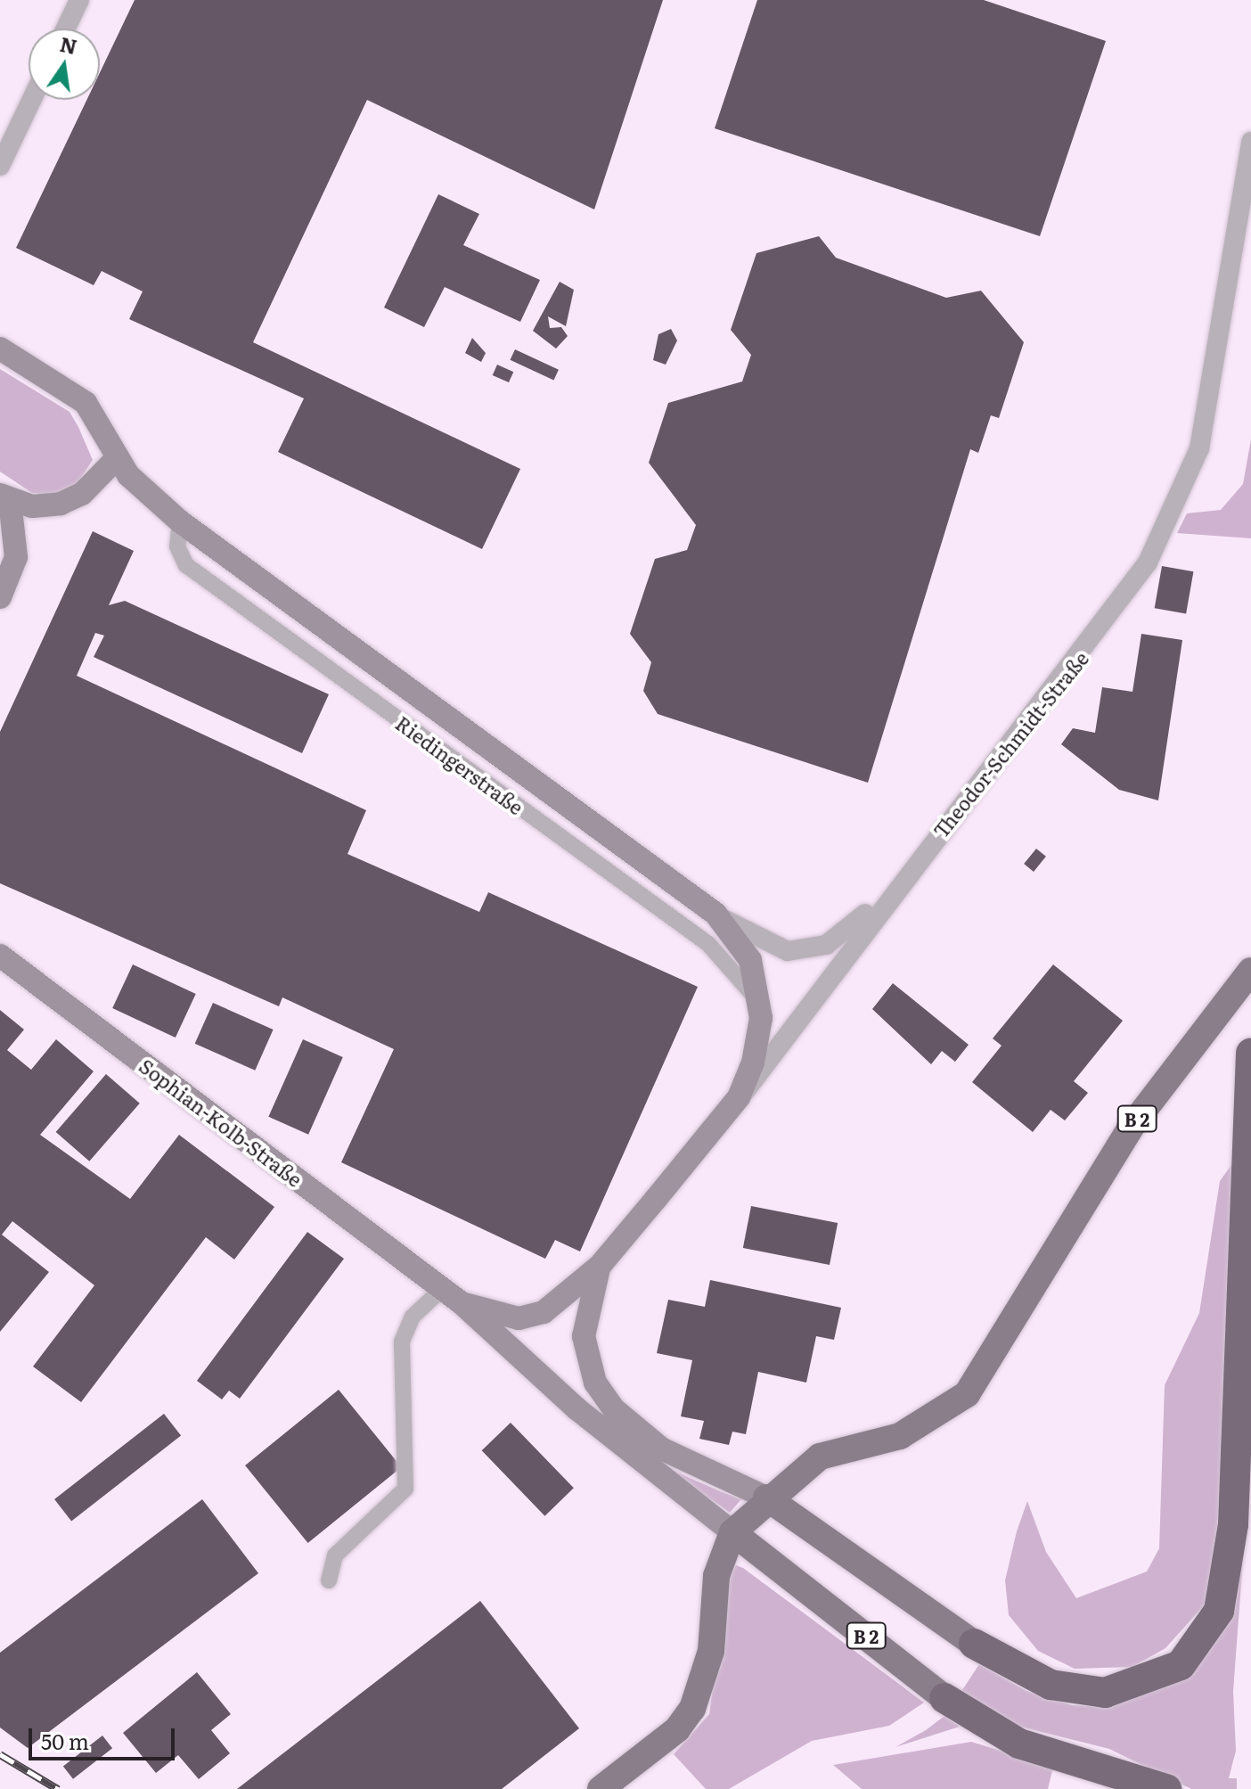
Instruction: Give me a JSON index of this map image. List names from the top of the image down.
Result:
{
  "streets": {
    "main road": [
      "Theodor-Schmidt-Straße",
      "Riedingerstraße",
      "B 2",
      "Sophian-Kolb-Straße"
    ]
  },
  "crossings": [
    ["Theodor-Schmidt-Straße", "Riedingerstraße"],
    ["Theodor-Schmidt-Straße", "Sophian-Kolb-Straße"],
    ["B 2", "Sophian-Kolb-Straße"]
  ],
  "scale_bar": "50 m",
  "north": "top"
}
